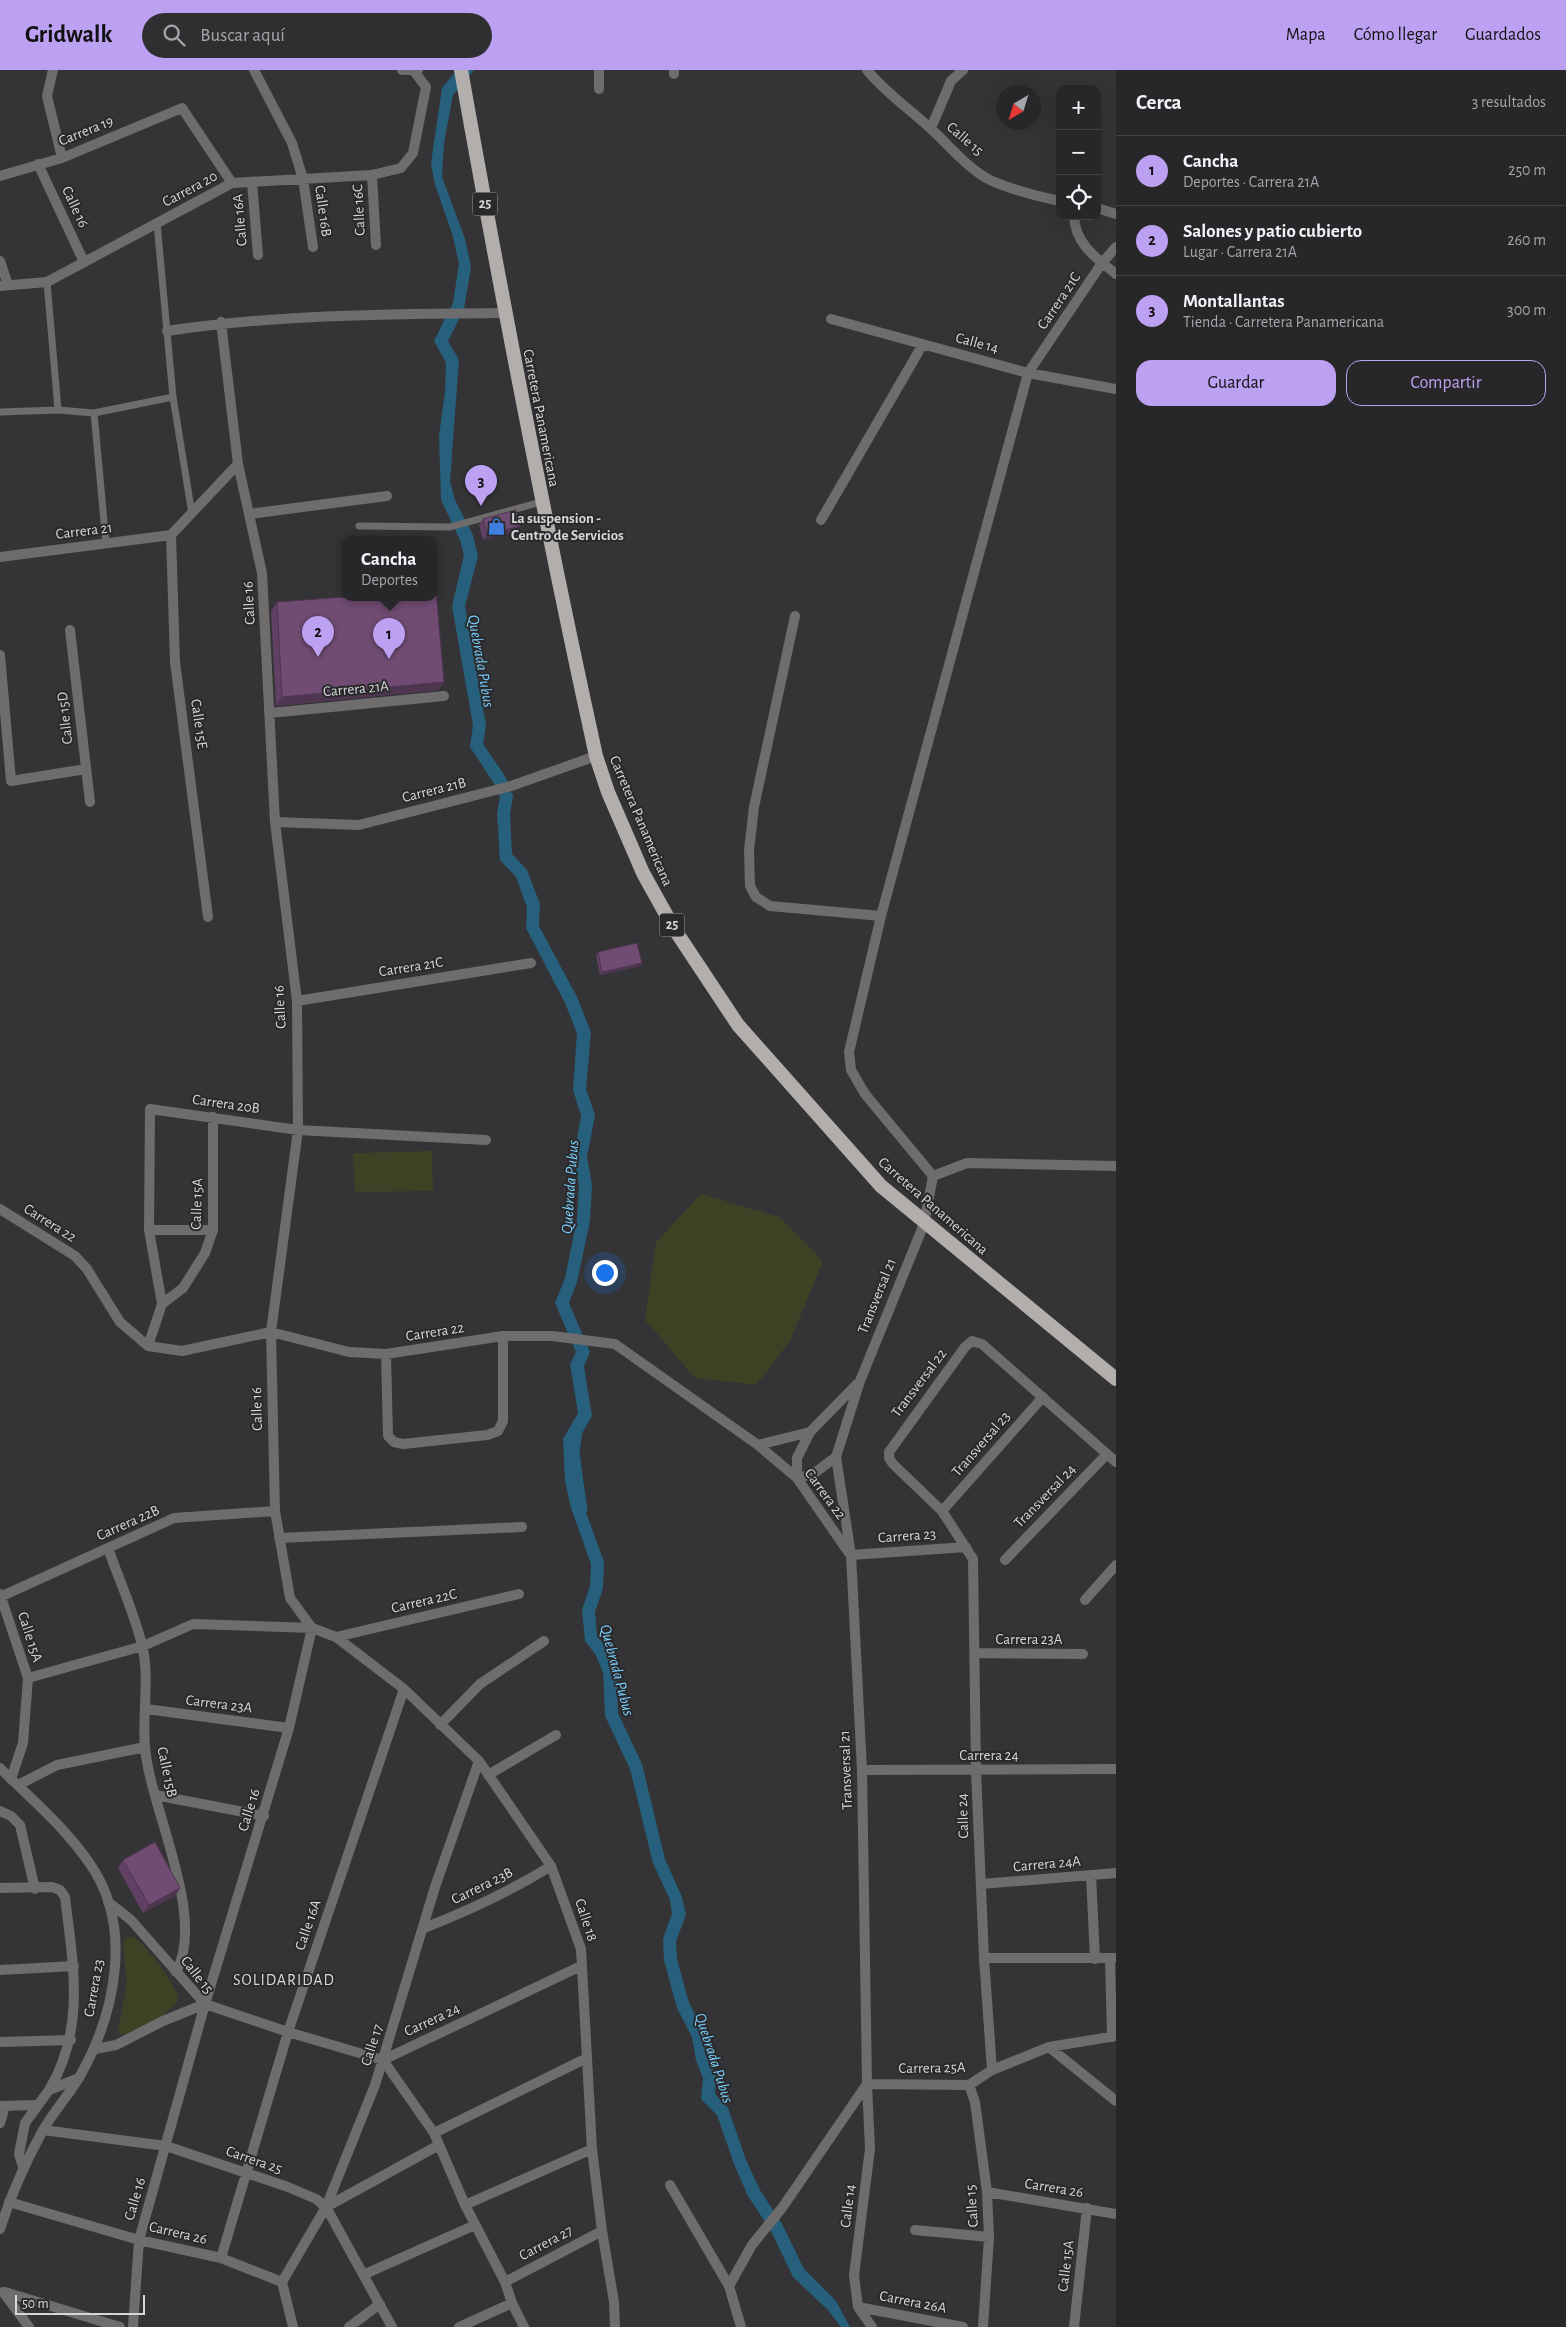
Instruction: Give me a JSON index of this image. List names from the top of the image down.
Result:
{
  "streets": {
    "highway": ["25", "Carretera Panamericana"],
    "street": [
      "Carrera 19",
      "Calle 15",
      "Carrera 20",
      "Calle 16",
      "Calle 16C",
      "Calle 16B",
      "Calle 16A",
      "Carrera 21C",
      "Calle 14",
      "Carrera 21",
      "Carrera 21A",
      "Calle 15D",
      "Calle 15E",
      "Carrera 21B",
      "Carrera 20B",
      "Calle 15A",
      "Carrera 22",
      "Transversal 21",
      "Transversal 22",
      "Transversal 23",
      "Transversal 24",
      "Carrera 22B",
      "Carrera 23",
      "Carrera 22C",
      "Carrera 23A",
      "Carrera 24",
      "Calle 15B",
      "Calle 24",
      "Carrera 24A",
      "Carrera 23B",
      "Calle 18",
      "Calle 17",
      "Carrera 25A",
      "Carrera 25",
      "Carrera 26",
      "Carrera 27",
      "Carrera 26A"
    ]
  },
  "crossings": [
    ["Carrera 19", "Carrera 20"],
    ["Carrera 19", "Calle 16"],
    ["Calle 15", "Calle 16"],
    ["Calle 15", "Carrera 23"],
    ["Calle 15", "Calle 15B"],
    ["Calle 15", "Carrera 25A"],
    ["Calle 15", "Carrera 26"],
    ["Carrera 20", "Calle 16"],
    ["Carrera 20", "Calle 16C"],
    ["Carrera 20", "Calle 16B"],
    ["Carrera 20", "Calle 16A"],
    ["Calle 16", "Carrera 21C"],
    ["Calle 16", "Carrera 21A"],
    ["Calle 16", "Carrera 21B"],
    ["Calle 16", "Carrera 20B"],
    ["Calle 16", "Carrera 22"],
    ["Calle 16", "Carrera 22B"],
    ["Calle 16", "Carrera 23A"],
    ["Calle 16", "Calle 18"],
    ["Calle 16", "Carrera 25"],
    ["Calle 16", "Carrera 26"],
    ["Calle 16A", "Calle 18"],
    ["Calle 16A", "Carrera 25"],
    ["Calle 16A", "Carrera 26"],
    ["Carrera 21C", "Calle 14"],
    ["Carrera 21C", "Transversal 21"],
    ["Calle 14", "Transversal 21"],
    ["Calle 14", "Carrera 25A"],
    ["Calle 14", "Carrera 26A"],
    ["Carretera Panamericana", "Carrera 21B"],
    ["Carretera Panamericana", "Transversal 21"],
    ["Carrera 21", "Calle 15E"],
    ["Carrera 20B", "Calle 15A"],
    ["Calle 15A", "Carrera 22B"],
    ["Calle 15A", "Carrera 23"],
    ["Calle 15A", "Carrera 26"],
    ["Carrera 22", "Transversal 21"],
    ["Carrera 22", "Carrera 23"],
    ["Transversal 21", "Carrera 23"],
    ["Transversal 21", "Carrera 24"],
    ["Transversal 21", "Carrera 25A"],
    ["Transversal 22", "Transversal 23"],
    ["Carrera 22B", "Calle 15B"],
    ["Carrera 23", "Calle 24"],
    ["Carrera 23", "Carrera 25"],
    ["Carrera 23", "Carrera 26"],
    ["Carrera 22C", "Calle 18"],
    ["Carrera 23A", "Calle 15B"],
    ["Carrera 23A", "Calle 24"],
    ["Carrera 24", "Calle 24"],
    ["Carrera 24", "Calle 18"],
    ["Carrera 24", "Calle 17"],
    ["Calle 24", "Carrera 24A"],
    ["Calle 24", "Carrera 25A"],
    ["Carrera 23B", "Calle 18"],
    ["Carrera 23B", "Calle 17"],
    ["Calle 18", "Calle 17"],
    ["Calle 18", "Carrera 27"],
    ["Calle 17", "Carrera 25"],
    ["Calle 17", "Carrera 26"]
  ],
  "districts": ["SOLIDARIDAD"],
  "water": ["Quebrada Pubus"],
  "places": {
    "shop": ["La suspension - Centro de Servicios"]
  },
  "scale_bar": "50 m",
  "north": "bottom left",
  "page": {
    "header": "Gridwalk",
    "search": "Buscar aquí",
    "nav": ["Mapa", "Cómo llegar", "Guardados"],
    "heading": ["Cerca", "3 resultados"],
    "map_buttons": ["+", "−"],
    "list": [
      {
        "mark": "1",
        "name": "Cancha",
        "note": "Deportes · Carrera 21A",
        "value": "250 m"
      },
      {
        "mark": "2",
        "name": "Salones y patio cubierto",
        "note": "Lugar · Carrera 21A",
        "value": "260 m"
      },
      {
        "mark": "3",
        "name": "Montallantas",
        "note": "Tienda · Carretera Panamericana",
        "value": "300 m"
      }
    ],
    "buttons": ["Guardar", "Compartir"],
    "pins": ["3", "2", "1"],
    "popup": ["Cancha", "Deportes"],
    "scale": "50 m"
  }
}
